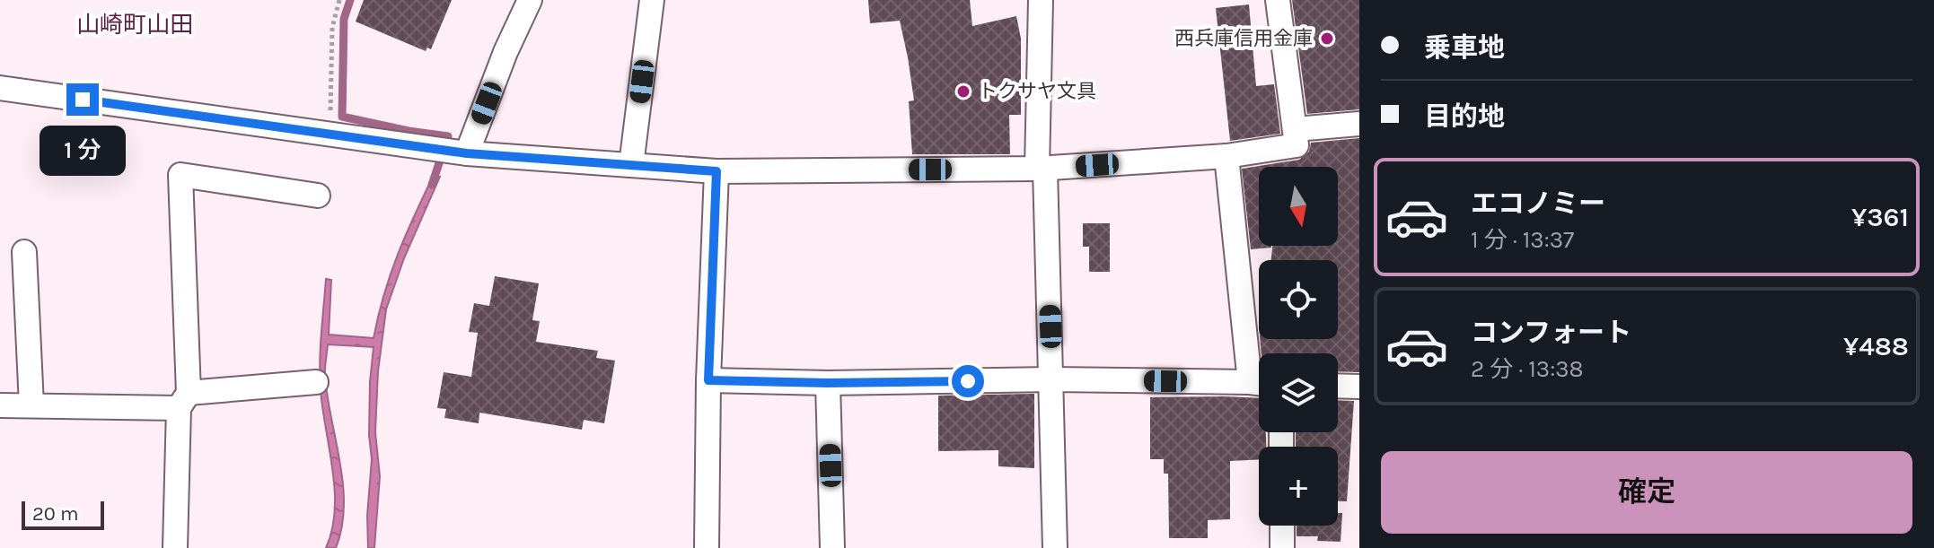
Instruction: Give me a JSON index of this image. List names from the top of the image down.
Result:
{
  "districts": ["山崎町山田"],
  "places": ["西兵庫信用金庫", "トクサヤ文具"],
  "scale_bar": "20 m",
  "north": "bottom",
  "page": {
    "banner": ["乗車地", "目的地"],
    "bubble": "1 分",
    "list": [
      {
        "name": "エコノミー",
        "note": "1 分 · 13:37",
        "value": "¥361"
      },
      {
        "name": "コンフォート",
        "note": "2 分 · 13:38",
        "value": "¥488"
      }
    ],
    "map_buttons": "+",
    "buttons": "確定",
    "scale": "20 m"
  }
}
